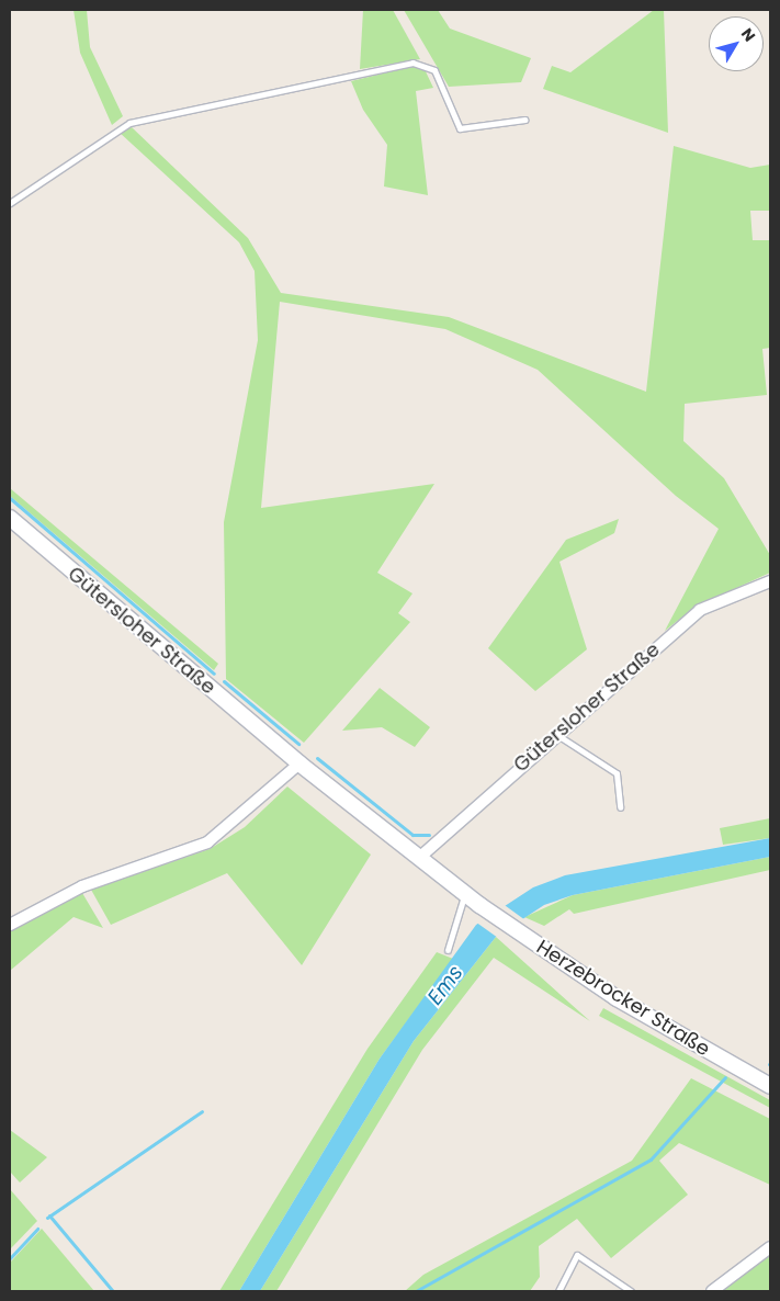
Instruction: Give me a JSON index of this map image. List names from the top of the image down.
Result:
{
  "streets": {
    "main road": ["Gütersloher Straße", "Herzebrocker Straße"]
  },
  "crossings": [
    ["Gütersloher Straße", "Herzebrocker Straße"]
  ],
  "water": ["Ems"],
  "north": "top right"
}
